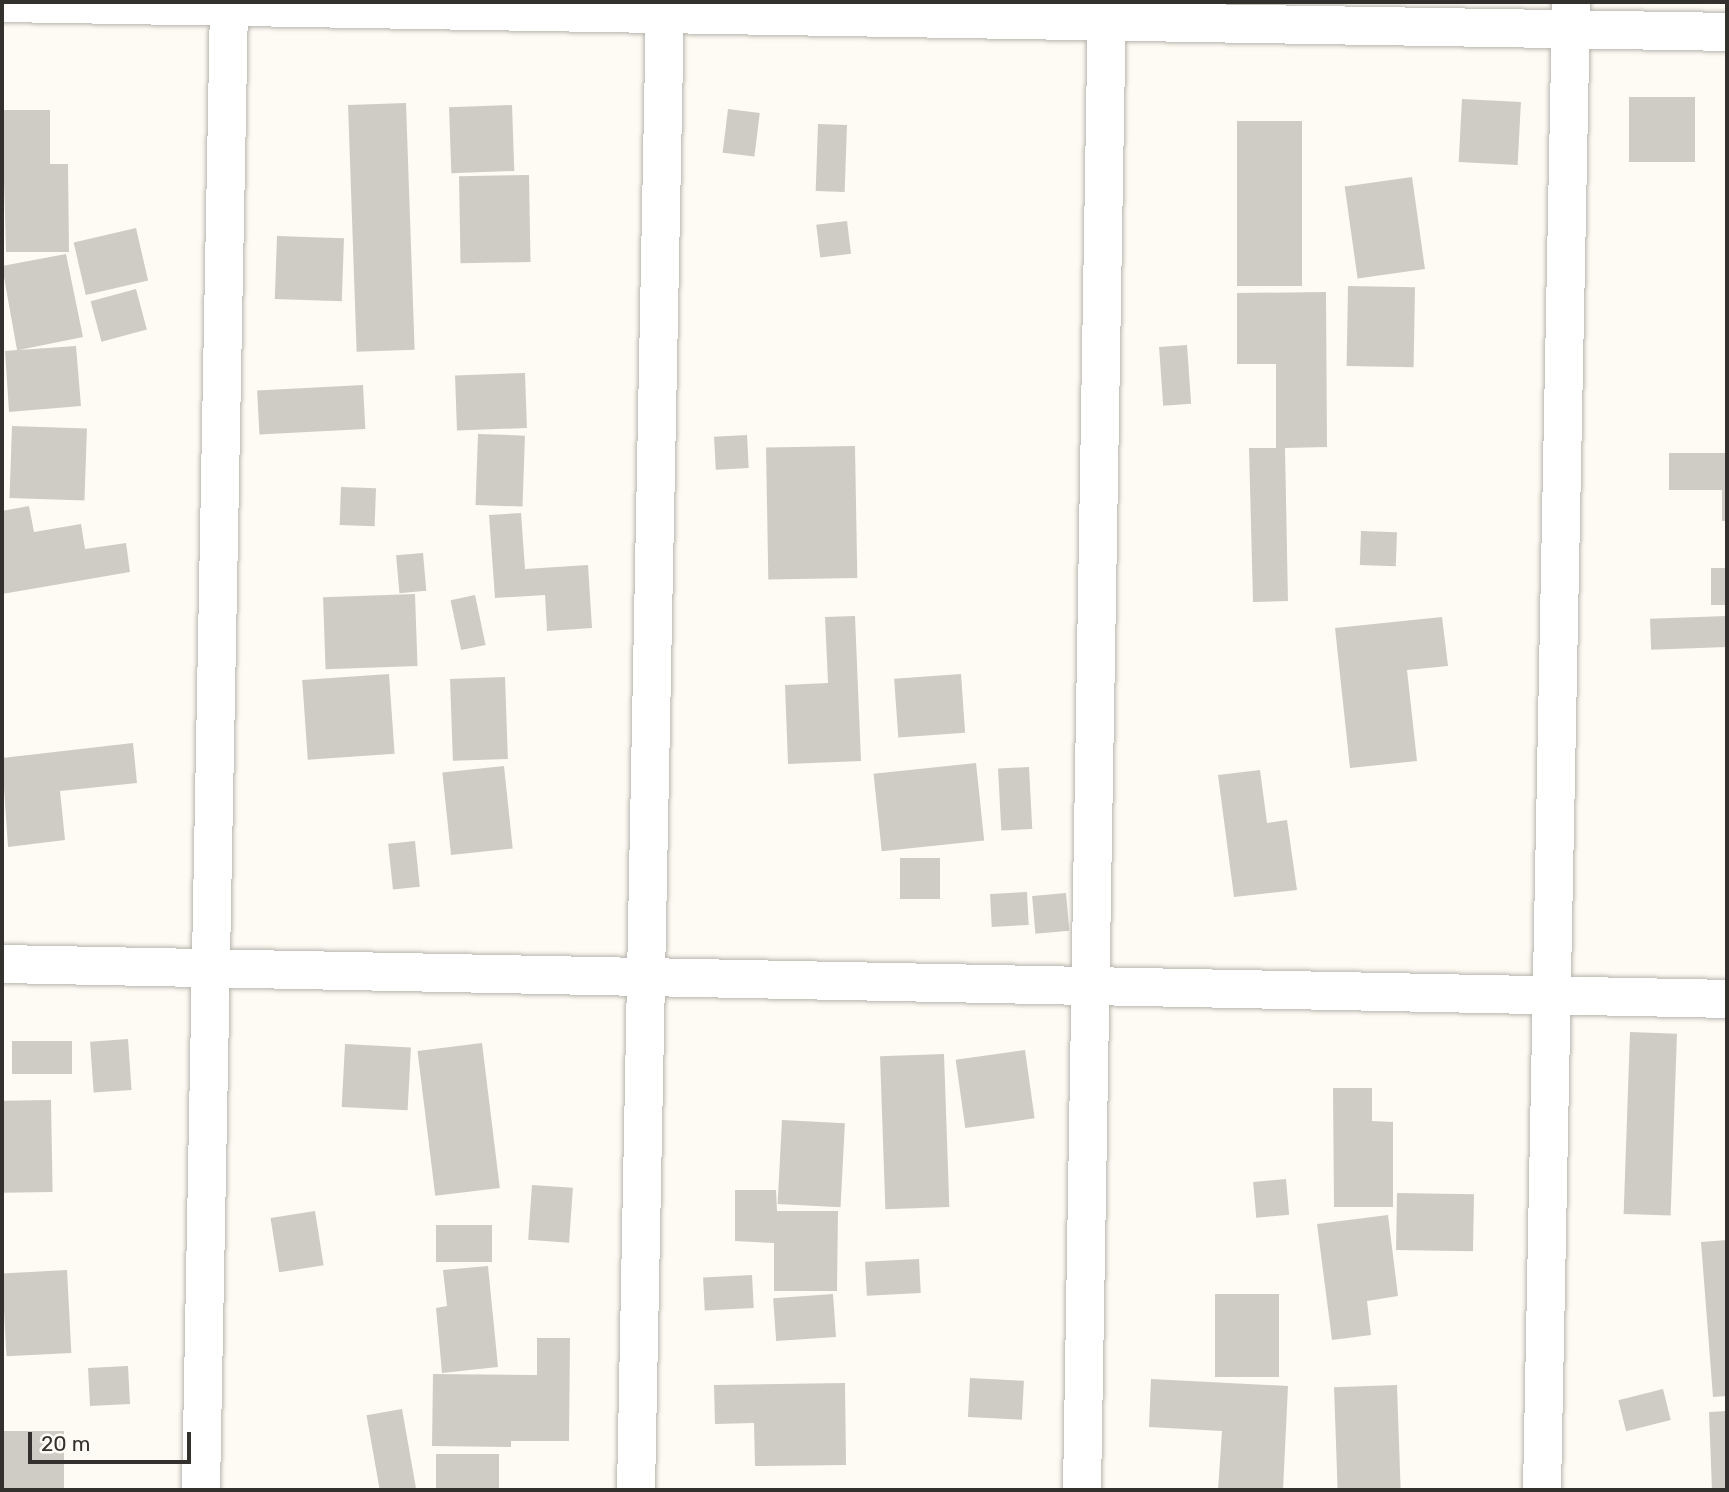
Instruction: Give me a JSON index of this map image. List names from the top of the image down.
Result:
{
  "scale_bar": "20 m"
}
